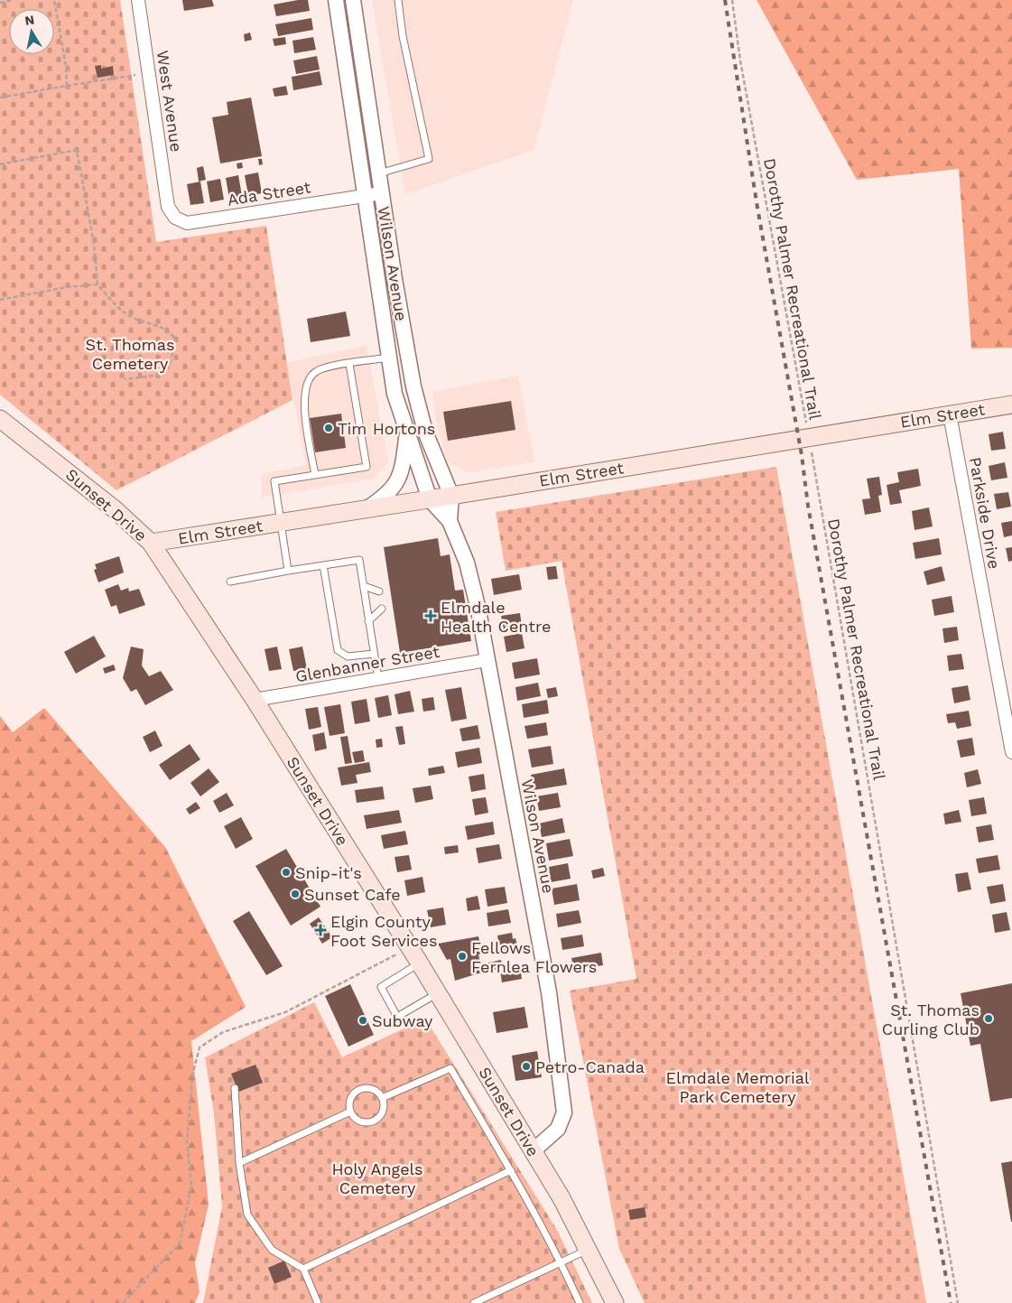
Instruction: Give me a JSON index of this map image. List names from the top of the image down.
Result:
{
  "streets": {
    "main road": ["Elm Street", "Sunset Drive"],
    "street": [
      "West Avenue",
      "Ada Street",
      "Wilson Avenue",
      "Parkside Drive",
      "Glenbanner Street"
    ],
    "path": ["Dorothy Palmer Recreational Trail"]
  },
  "crossings": [
    ["West Avenue", "Ada Street"],
    ["Ada Street", "Wilson Avenue"],
    ["Wilson Avenue", "Elm Street"],
    ["Wilson Avenue", "Sunset Drive"],
    ["Wilson Avenue", "Glenbanner Street"],
    ["Dorothy Palmer Recreational Trail", "Elm Street"],
    ["Elm Street", "Sunset Drive"],
    ["Elm Street", "Parkside Drive"],
    ["Sunset Drive", "Glenbanner Street"]
  ],
  "parks": ["St. Thomas Cemetery", "Elmdale Memorial Park Cemetery", "Holy Angels Cemetery"],
  "places": {
    "other": [
      "Tim Hortons",
      "Snip-it's",
      "Sunset Cafe",
      "Fellows Fernlea Flowers",
      "St. Thomas Curling Club",
      "Subway",
      "Petro-Canada"
    ],
    "health": ["Elmdale Health Centre", "Elgin County Foot Services"]
  },
  "north": "top"
}
